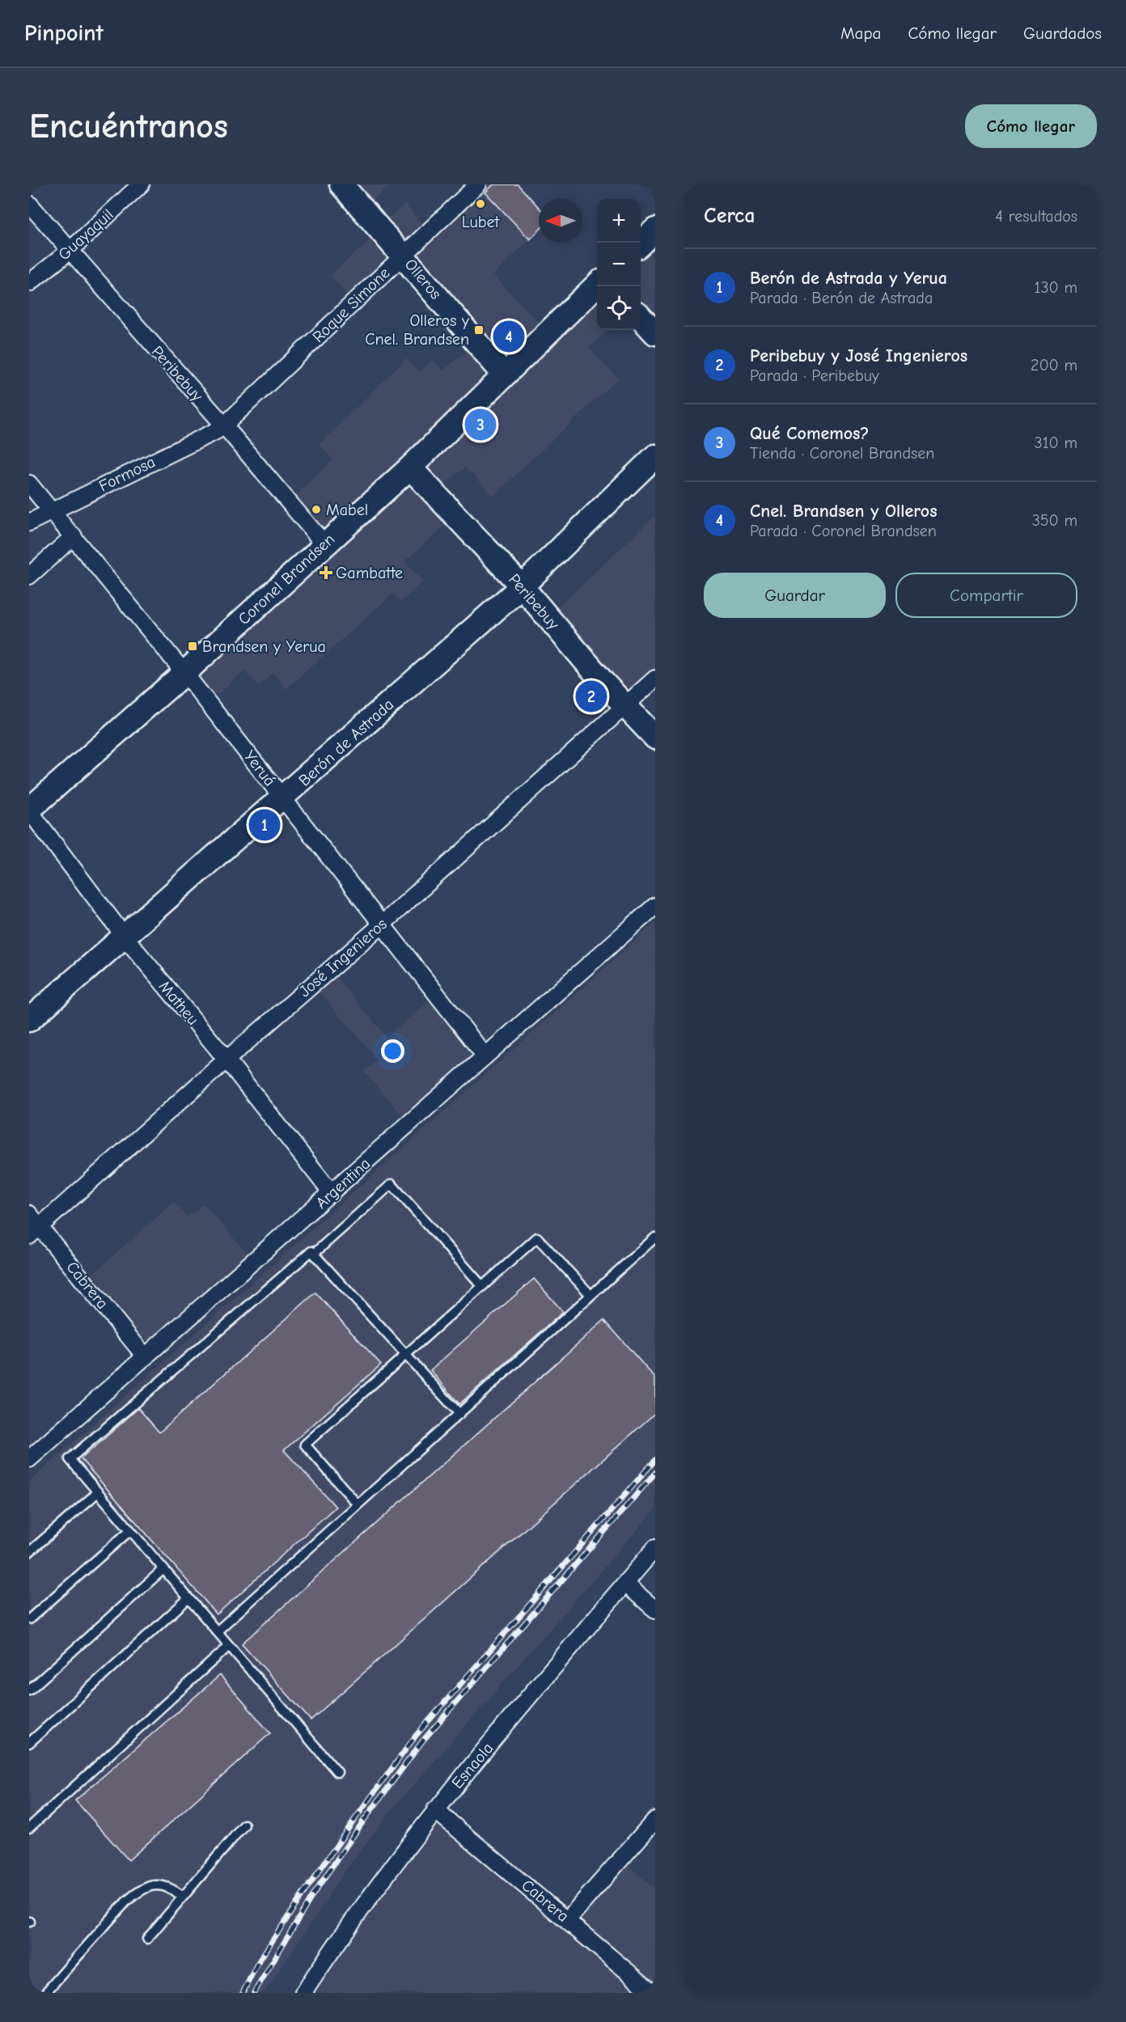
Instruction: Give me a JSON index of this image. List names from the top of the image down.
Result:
{
  "streets": {
    "street": [
      "Guayaquil",
      "Olleros",
      "Roque Simone",
      "Peribebuy",
      "Formosa",
      "Coronel Brandsen",
      "Berón de Astrada",
      "Yeruá",
      "José Ingenieros",
      "Matheu",
      "Argentina",
      "Cabrera",
      "Esnaola"
    ]
  },
  "crossings": [
    ["Guayaquil", "Peribebuy"],
    ["Olleros", "Roque Simone"],
    ["Olleros", "Coronel Brandsen"],
    ["Roque Simone", "Peribebuy"],
    ["Roque Simone", "Formosa"],
    ["Peribebuy", "Formosa"],
    ["Peribebuy", "Coronel Brandsen"],
    ["Peribebuy", "Berón de Astrada"],
    ["Peribebuy", "José Ingenieros"],
    ["Formosa", "Yeruá"],
    ["Coronel Brandsen", "Yeruá"],
    ["Coronel Brandsen", "Matheu"],
    ["Berón de Astrada", "Yeruá"],
    ["Berón de Astrada", "Matheu"],
    ["Yeruá", "José Ingenieros"],
    ["Yeruá", "Argentina"],
    ["José Ingenieros", "Matheu"],
    ["José Ingenieros", "Cabrera"],
    ["Matheu", "Argentina"],
    ["Argentina", "Cabrera"],
    ["Cabrera", "Esnaola"]
  ],
  "places": {
    "other": ["Lubet", "Mabel"],
    "transit": ["Olleros y Cnel. Brandsen", "Brandsen y Yerua"],
    "health": ["Gambatte"]
  },
  "north": "left",
  "page": {
    "header": "Pinpoint",
    "nav": ["Mapa", "Cómo llegar", "Guardados"],
    "buttons": [
      "Cómo llegar",
      ["Guardar", "Compartir"]
    ],
    "title": "Encuéntranos",
    "heading": ["Cerca", "4 resultados"],
    "map_buttons": ["+", "−"],
    "list": [
      {
        "mark": "1",
        "name": "Berón de Astrada y Yerua",
        "note": "Parada · Berón de Astrada",
        "value": "130 m"
      },
      {
        "mark": "2",
        "name": "Peribebuy y José Ingenieros",
        "note": "Parada · Peribebuy",
        "value": "200 m"
      },
      {
        "mark": "3",
        "name": "Qué Comemos?",
        "note": "Tienda · Coronel Brandsen",
        "value": "310 m"
      },
      {
        "mark": "4",
        "name": "Cnel. Brandsen y Olleros",
        "note": "Parada · Coronel Brandsen",
        "value": "350 m"
      }
    ],
    "pins": [
      "4",
      "3",
      "2",
      "1"
    ]
  }
}
